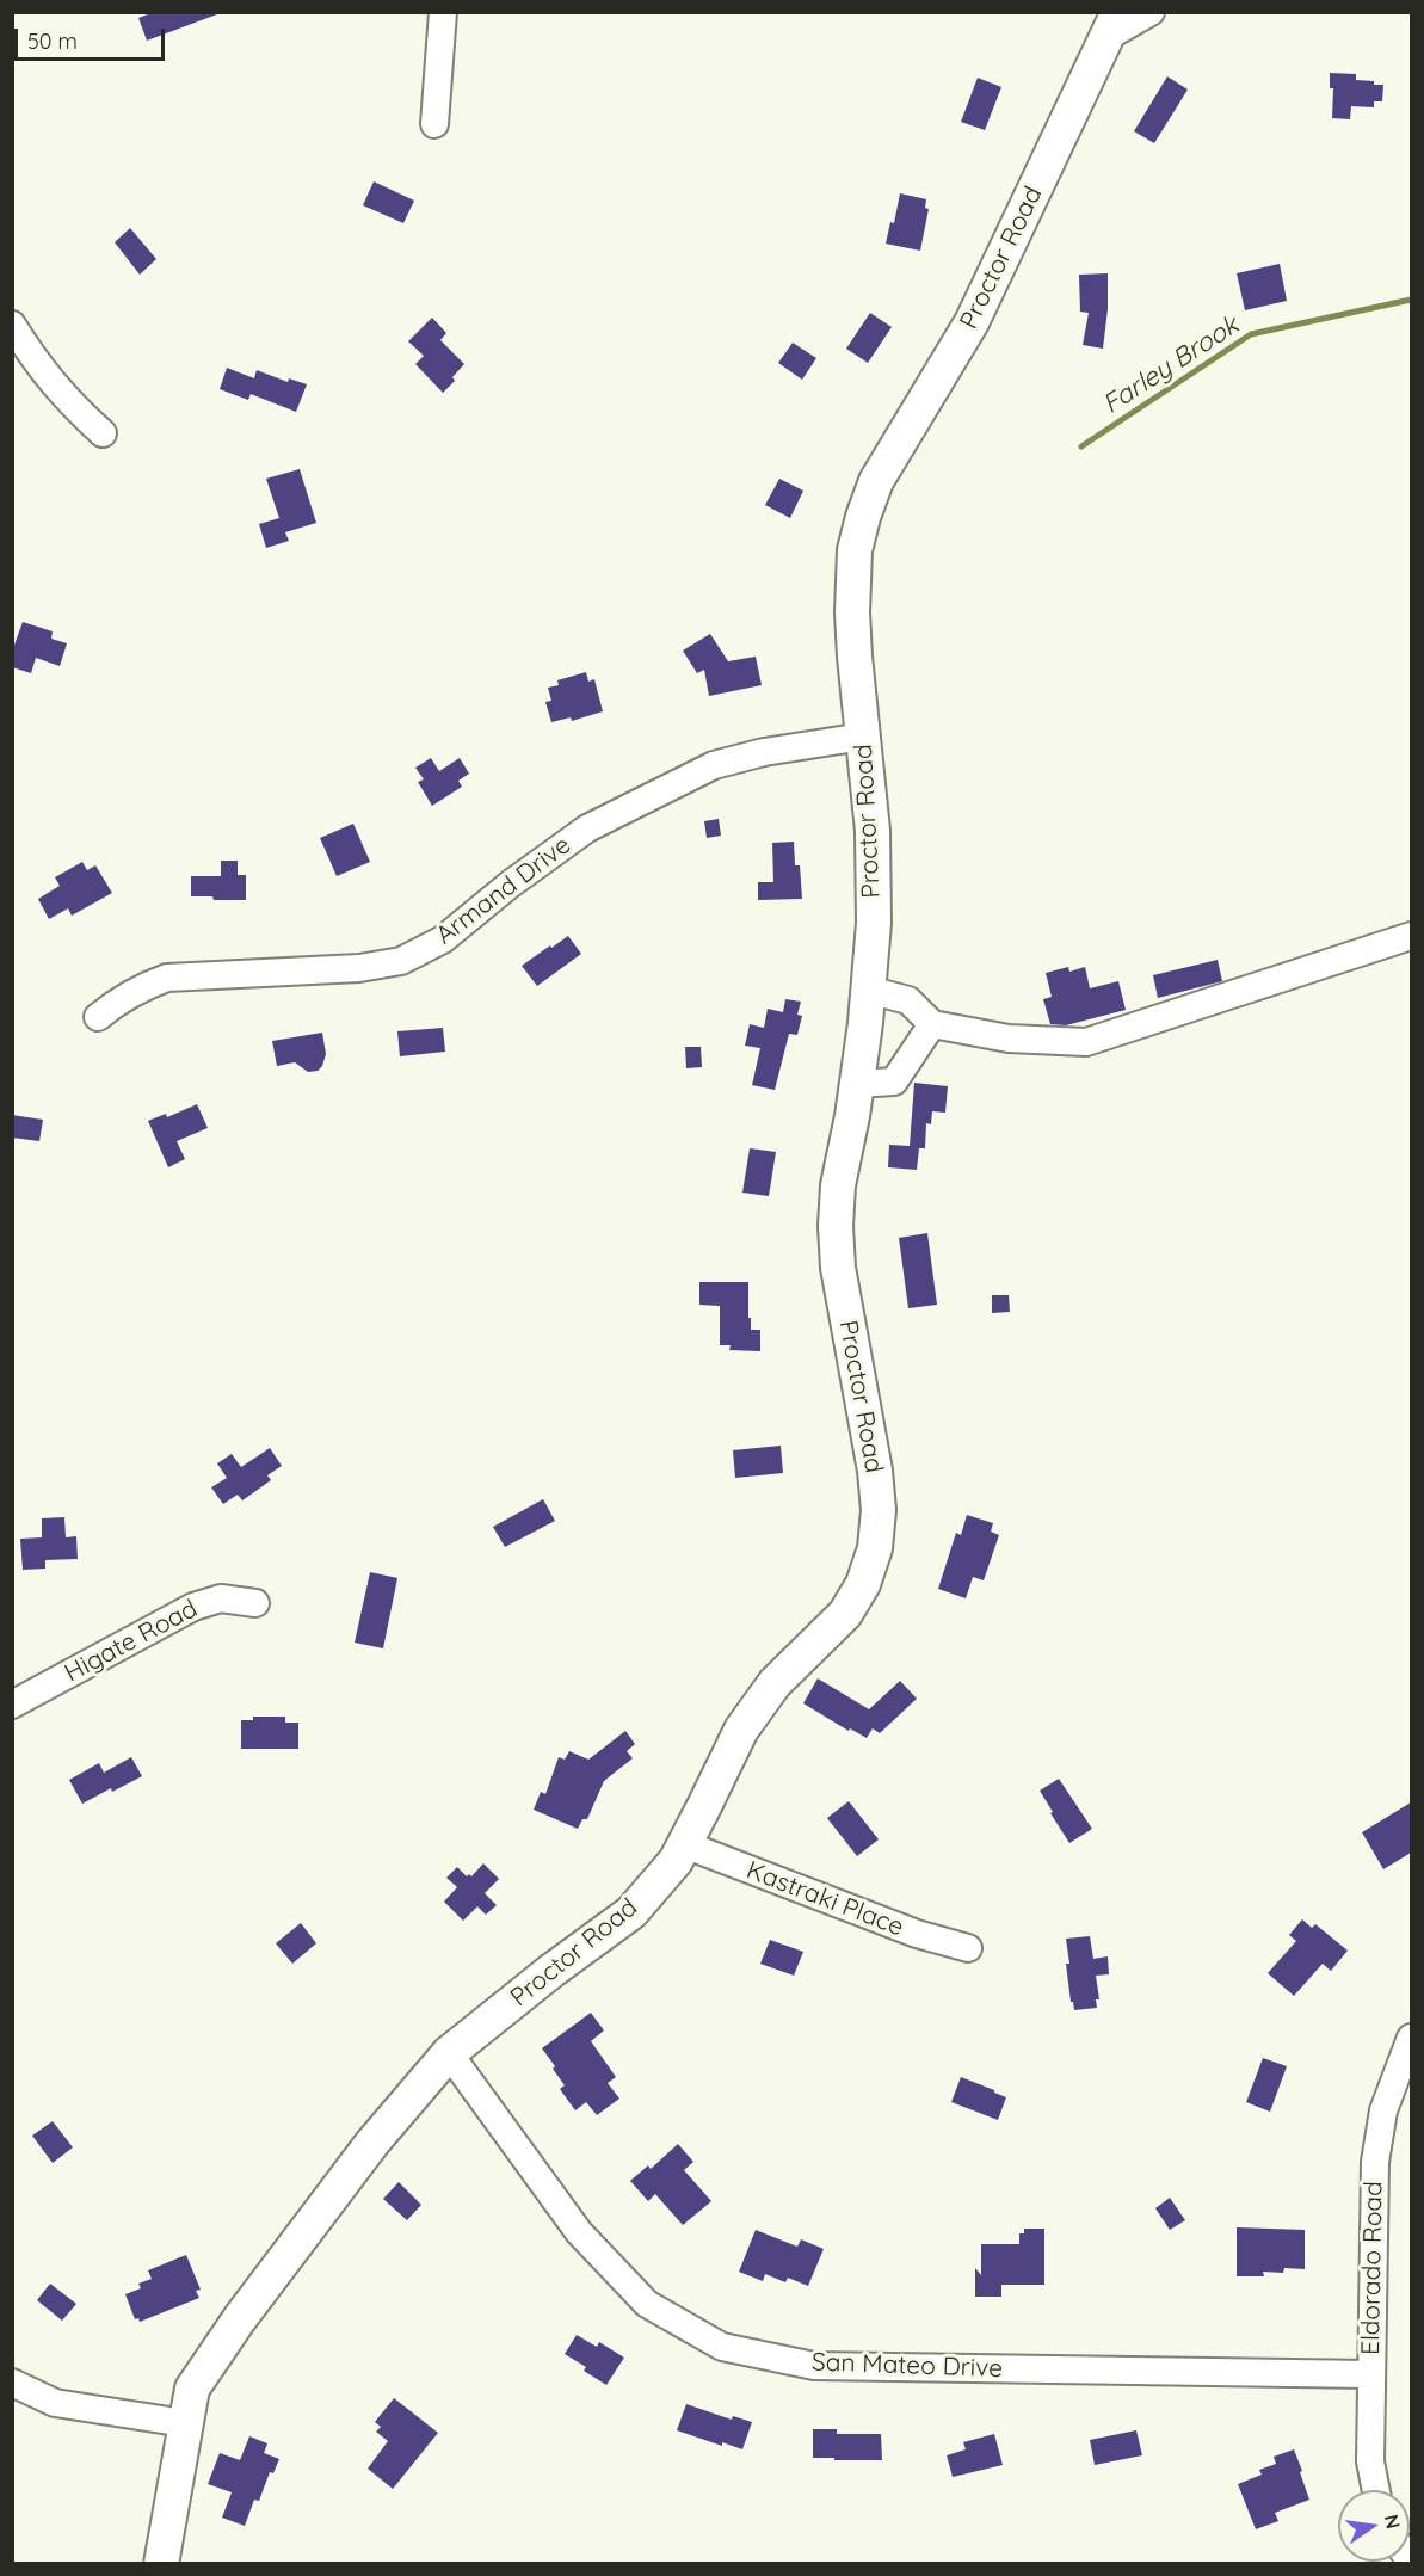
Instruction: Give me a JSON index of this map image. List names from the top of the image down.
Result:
{
  "streets": {
    "main road": ["Proctor Road"],
    "street": [
      "Armand Drive",
      "Higate Road",
      "Kastraki Place",
      "Eldorado Road",
      "San Mateo Drive"
    ]
  },
  "crossings": [
    ["Proctor Road", "Armand Drive"],
    ["Proctor Road", "Kastraki Place"],
    ["Proctor Road", "San Mateo Drive"],
    ["Eldorado Road", "San Mateo Drive"]
  ],
  "water": ["Farley Brook"],
  "scale_bar": "50 m",
  "north": "right"
}
